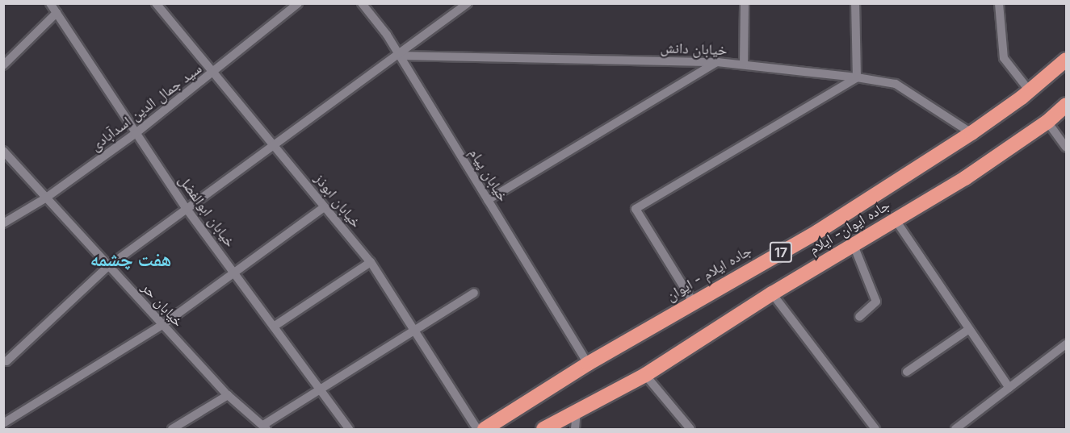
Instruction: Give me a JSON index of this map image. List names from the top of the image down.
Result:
{
  "streets": {
    "highway": ["جاده ایوان- ایلام", "17", "جاده ایلام - ایوان"],
    "street": [
      "خیابان دانش",
      "سید جمال الدین اسدآبادی",
      "خیابان پیام",
      "خیابان ابوذز",
      "خیابان ابوالفضل",
      "خیابان حر"
    ]
  },
  "crossings": [
    ["خیابان دانش", "خیابان پیام"],
    ["خیابان دانش", "جاده ایلام - ایوان"],
    ["سید جمال الدین اسدآبادی", "خیابان ابوذز"],
    ["سید جمال الدین اسدآبادی", "خیابان ابوالفضل"],
    ["سید جمال الدین اسدآبادی", "خیابان حر"],
    ["خیابان پیام", "جاده ایلام - ایوان"]
  ],
  "districts": ["هفت چشمه"]
}
